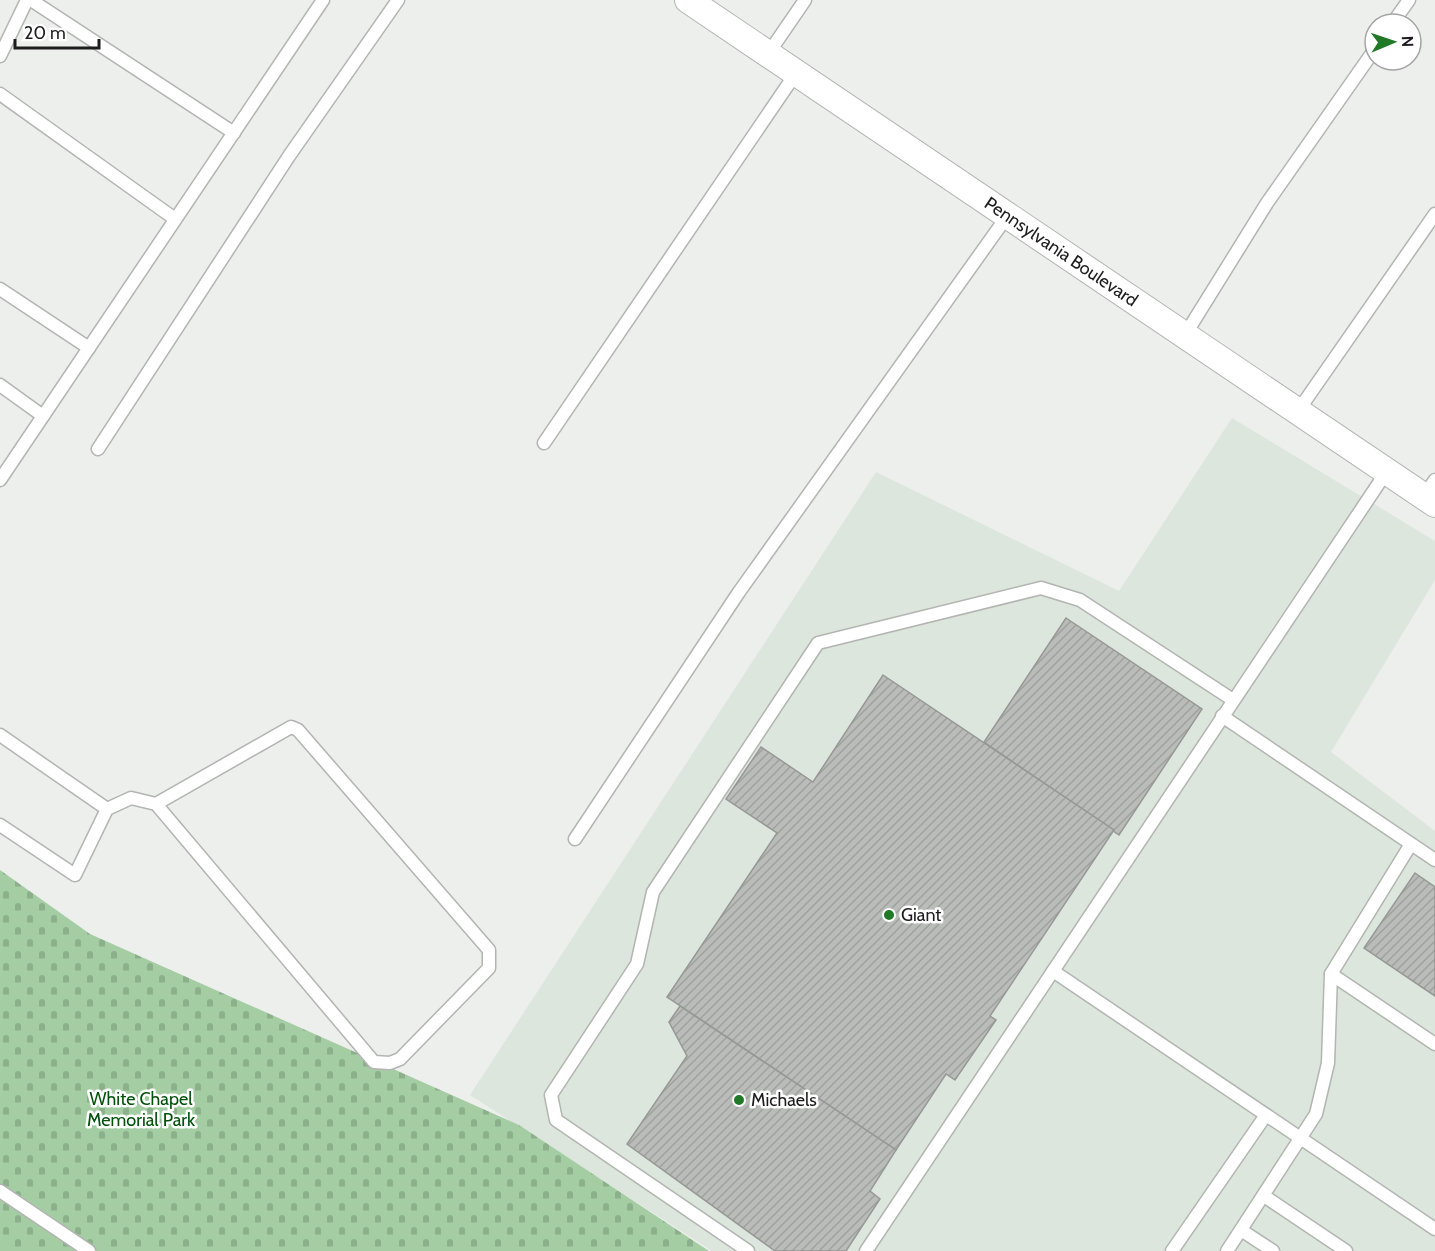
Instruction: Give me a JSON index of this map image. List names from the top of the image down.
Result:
{
  "streets": {
    "street": ["Pennsylvania Boulevard"]
  },
  "parks": ["White Chapel Memorial Park"],
  "places": ["Giant", "Michaels"],
  "scale_bar": "20 m",
  "north": "right"
}
